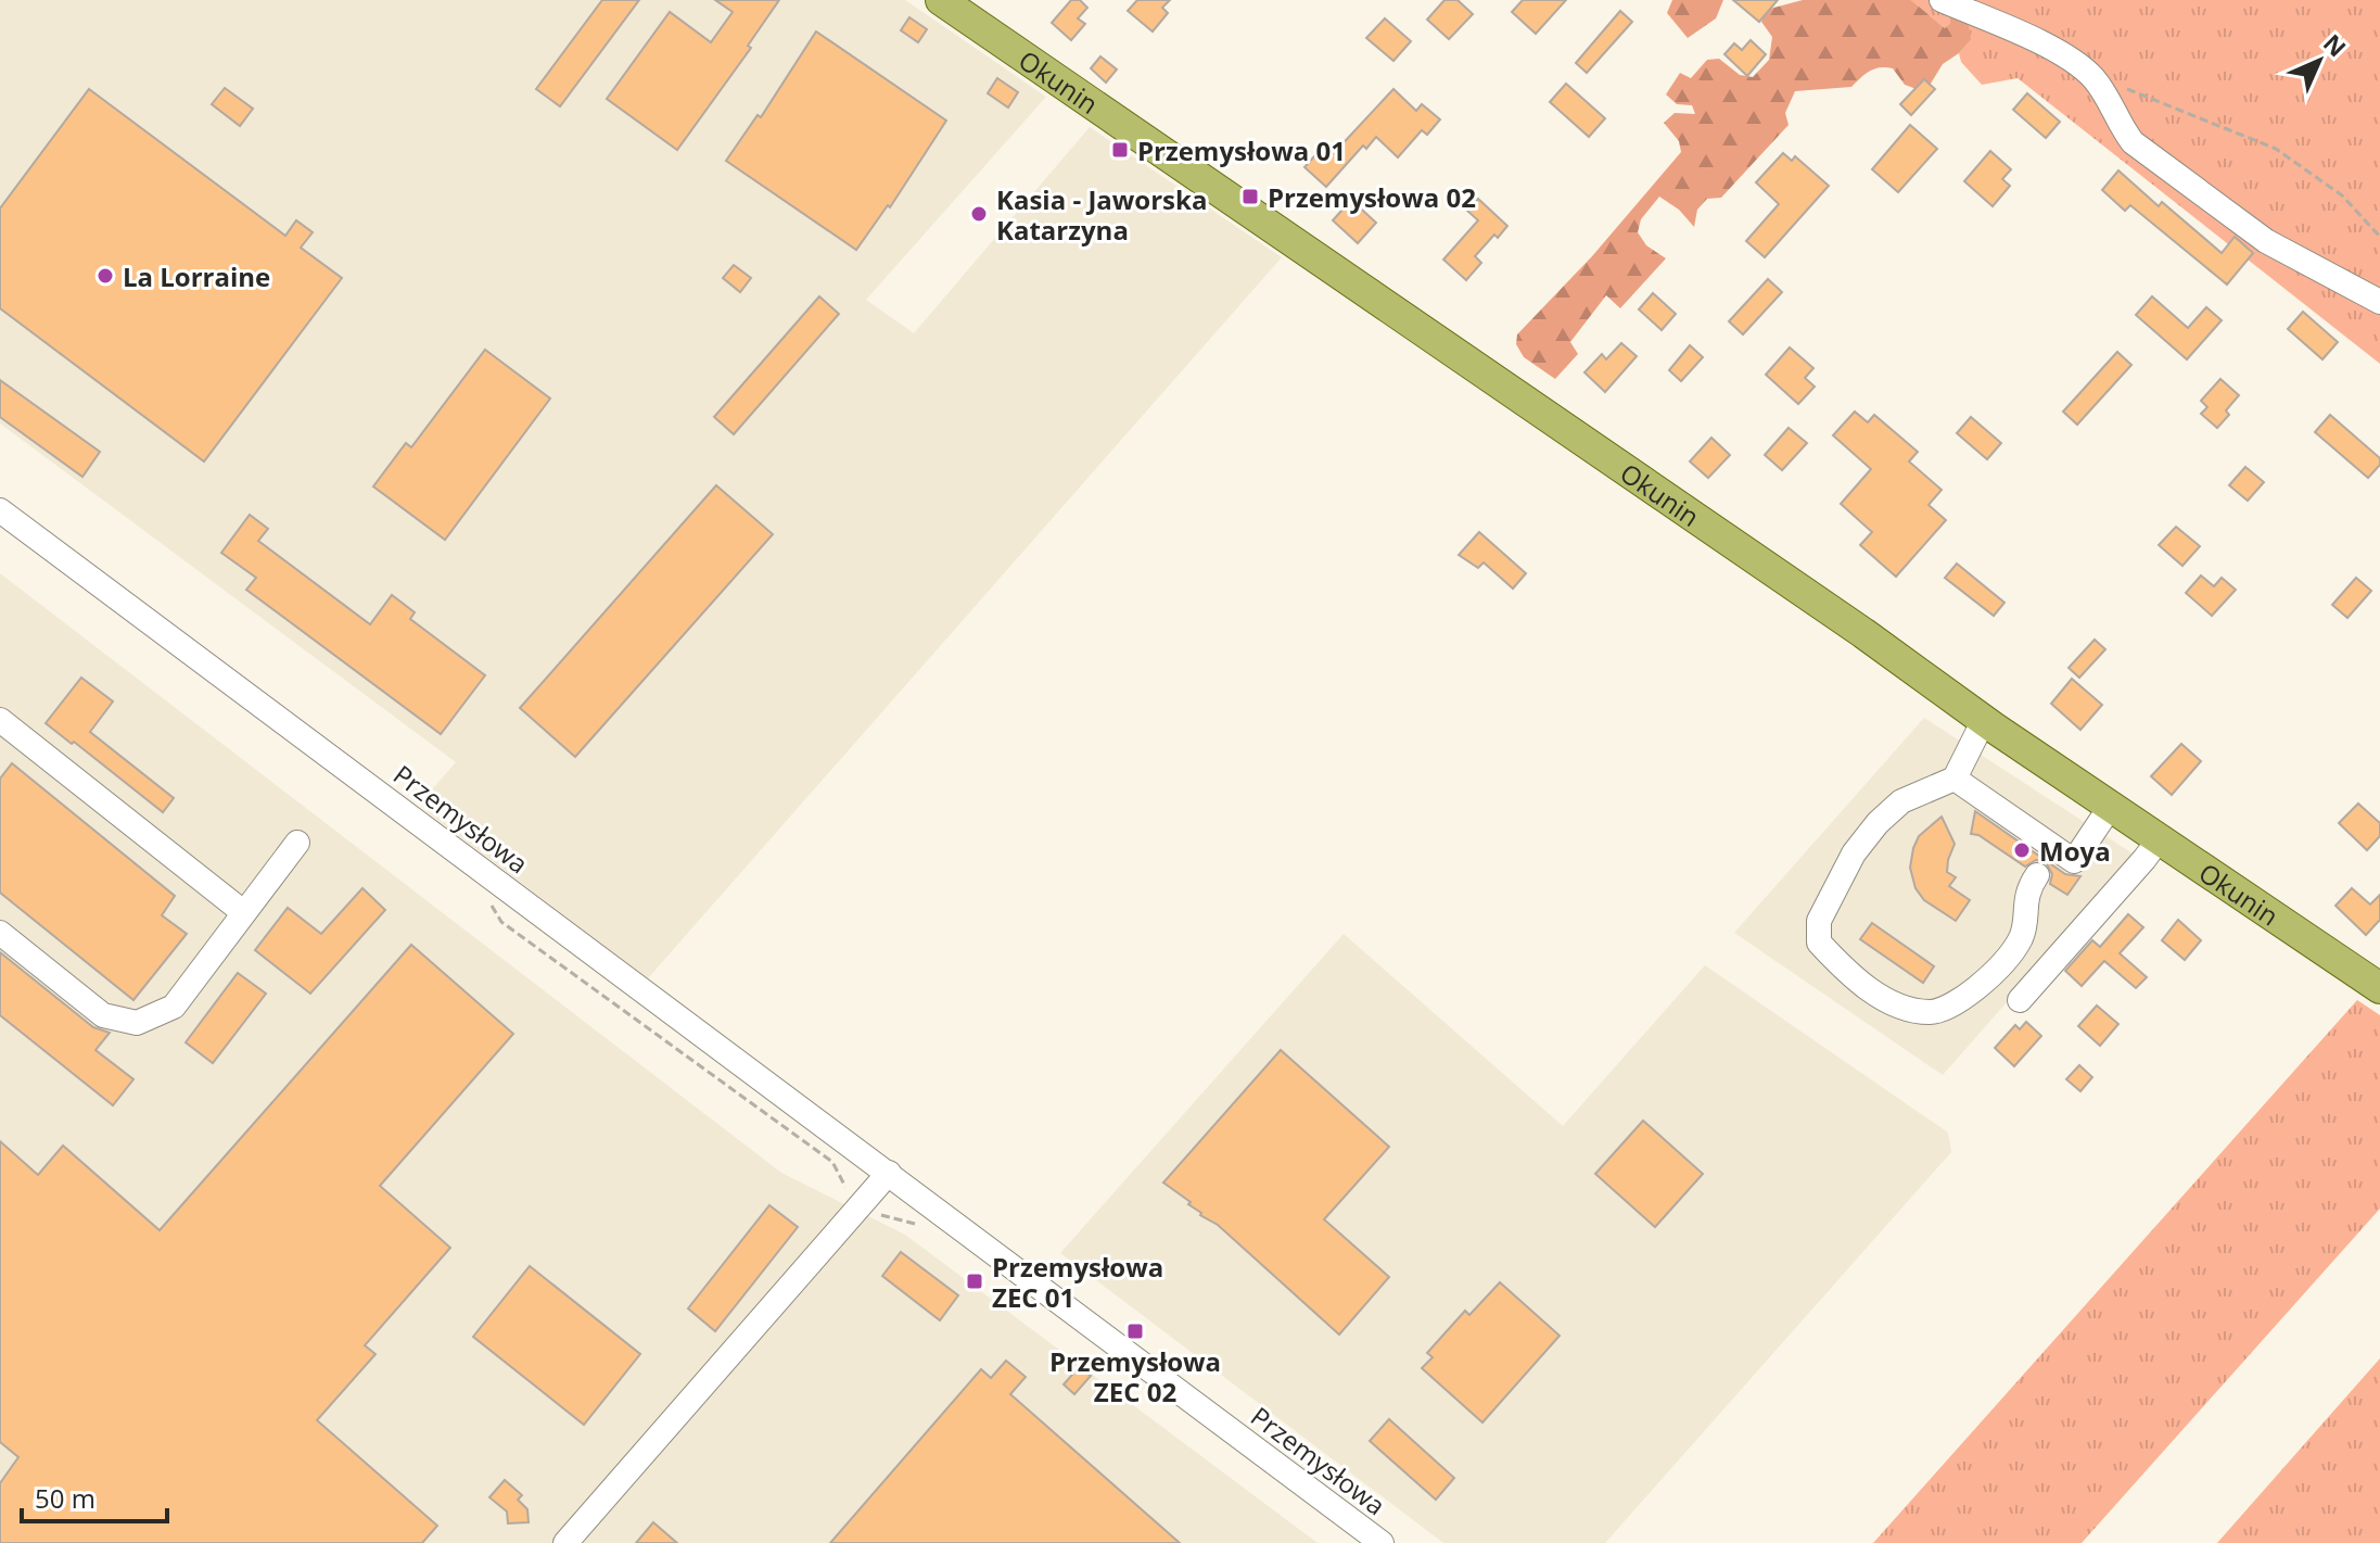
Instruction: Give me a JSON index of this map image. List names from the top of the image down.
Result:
{
  "streets": {
    "main road": ["Okunin"],
    "street": ["Przemysłowa"]
  },
  "places": {
    "transit": [
      "Przemysłowa 01",
      "Przemysłowa 02",
      "Przemysłowa ZEC 01",
      "Przemysłowa ZEC 02"
    ],
    "other": ["Kasia - Jaworska Katarzyna", "La Lorraine", "Moya"]
  },
  "scale_bar": "50 m",
  "north": "top right"
}
